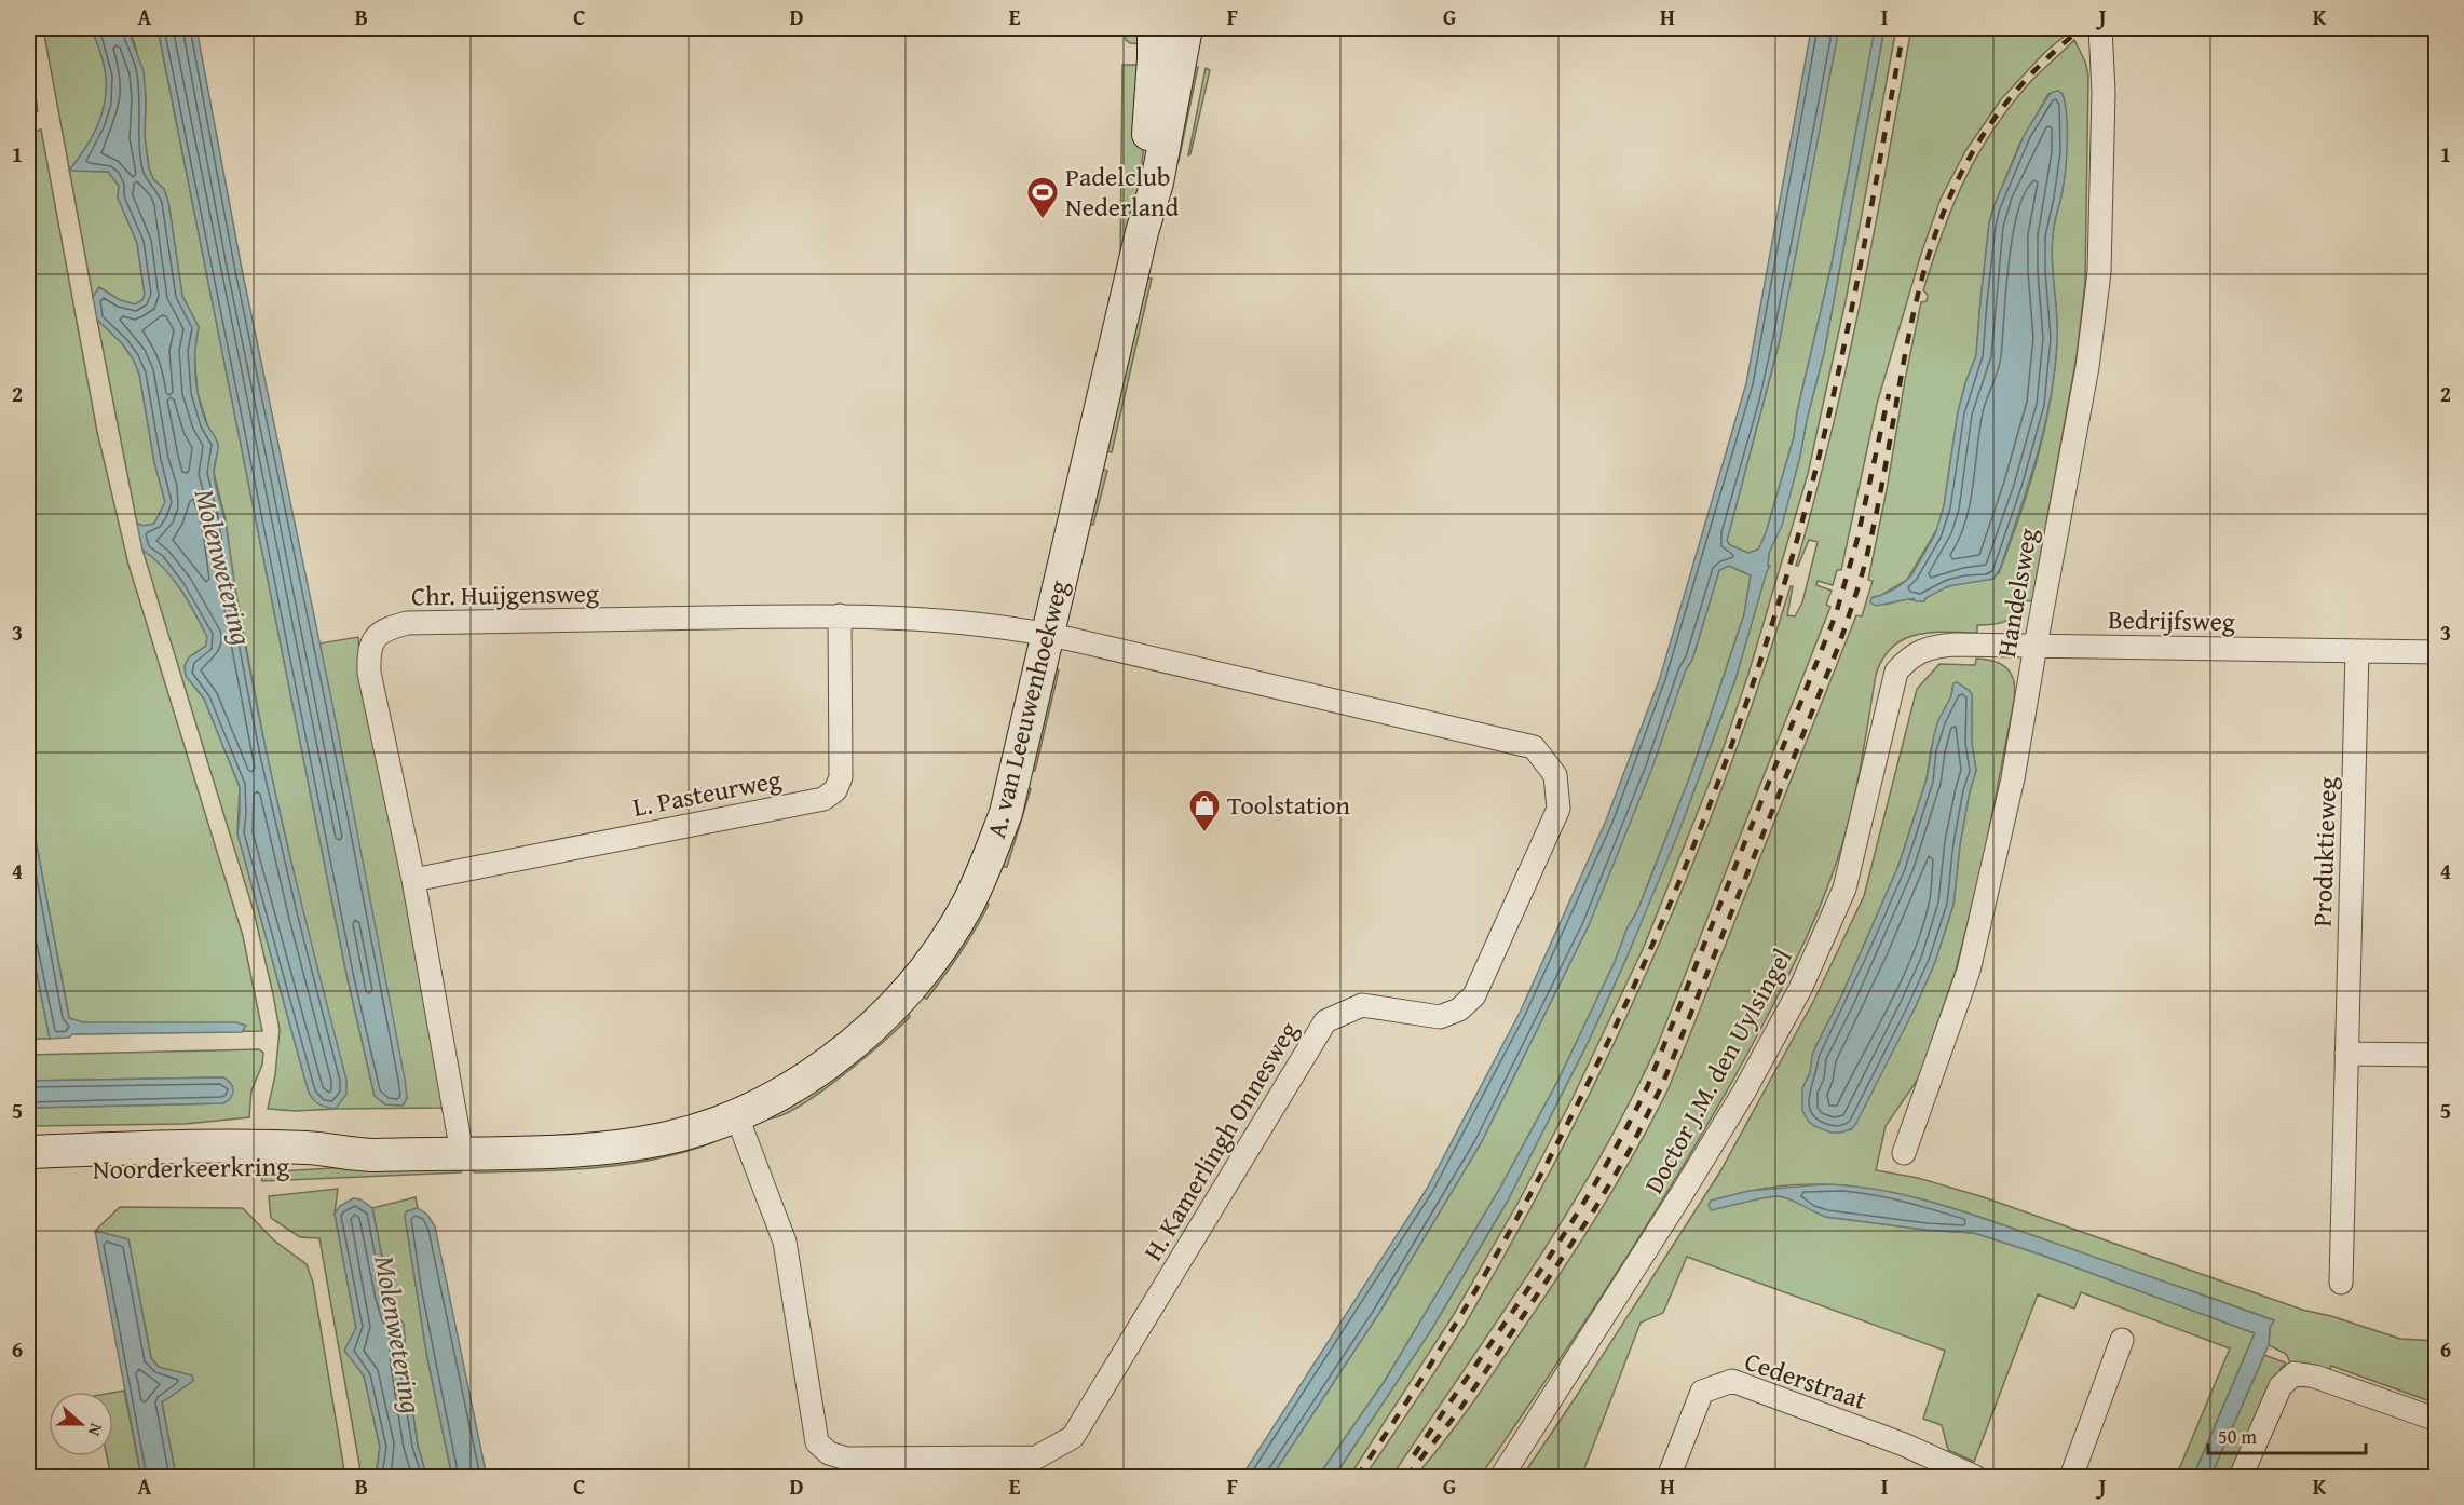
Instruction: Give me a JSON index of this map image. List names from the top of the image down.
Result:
{
  "streets": {
    "street": [
      "Handelsweg",
      "Chr. Huijgensweg",
      "Bedrijfsweg",
      "A. van Leeuwenhoekweg",
      "L. Pasteurweg",
      "Produktieweg",
      "Doctor J.M. den Uylsingel",
      "H. Kamerlingh Onnesweg",
      "Noorderkeerkring",
      "Cederstraat"
    ]
  },
  "crossings": [
    ["Handelsweg", "Bedrijfsweg"],
    ["Chr. Huijgensweg", "A. van Leeuwenhoekweg"],
    ["Chr. Huijgensweg", "L. Pasteurweg"],
    ["Chr. Huijgensweg", "H. Kamerlingh Onnesweg"],
    ["Chr. Huijgensweg", "Noorderkeerkring"],
    ["Bedrijfsweg", "Produktieweg"],
    ["Bedrijfsweg", "Doctor J.M. den Uylsingel"],
    ["A. van Leeuwenhoekweg", "H. Kamerlingh Onnesweg"],
    ["A. van Leeuwenhoekweg", "Noorderkeerkring"]
  ],
  "water": ["Molenwetering"],
  "places": {
    "sports": ["Padelclub Nederland"],
    "shop": ["Toolstation"]
  },
  "scale_bar": "50 m",
  "north": "right",
  "grid": {
    "columns": [
      "A",
      "B",
      "C",
      "D",
      "E",
      "F",
      "G",
      "H",
      "I",
      "J",
      "K"
    ],
    "rows": [
      "1",
      "2",
      "3",
      "4",
      "5",
      "6"
    ]
  }
}
